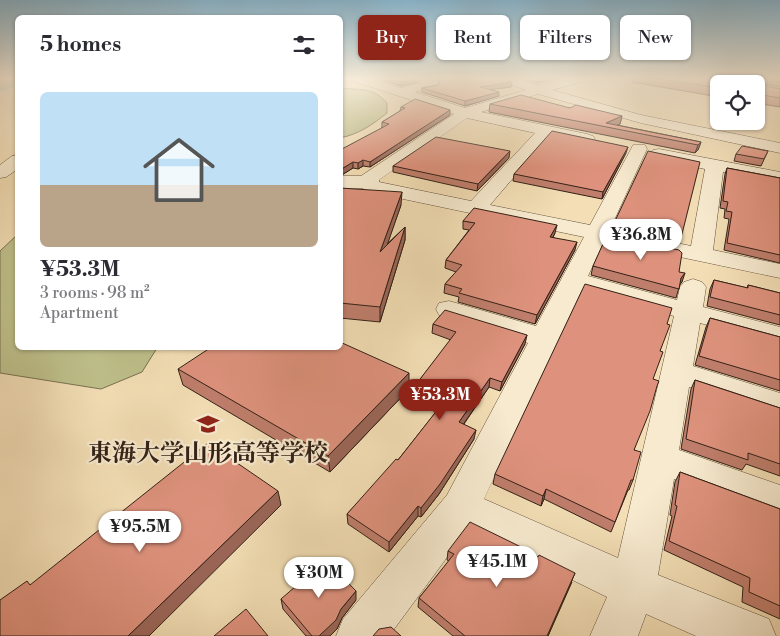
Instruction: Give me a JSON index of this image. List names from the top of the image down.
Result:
{
  "places": {
    "school or university": ["東海大学山形高等学校"]
  },
  "page": {
    "chip": [
      "Buy",
      "Rent",
      "Filters",
      "New"
    ],
    "heading": "5 homes",
    "list": [
      {
        "name": "¥53.3M",
        "note": "3 rooms · 98 m² · Apartment"
      }
    ],
    "price": [
      "¥36.8M",
      "¥53.3M",
      "¥95.5M",
      "¥45.1M",
      "¥30M"
    ]
  }
}
